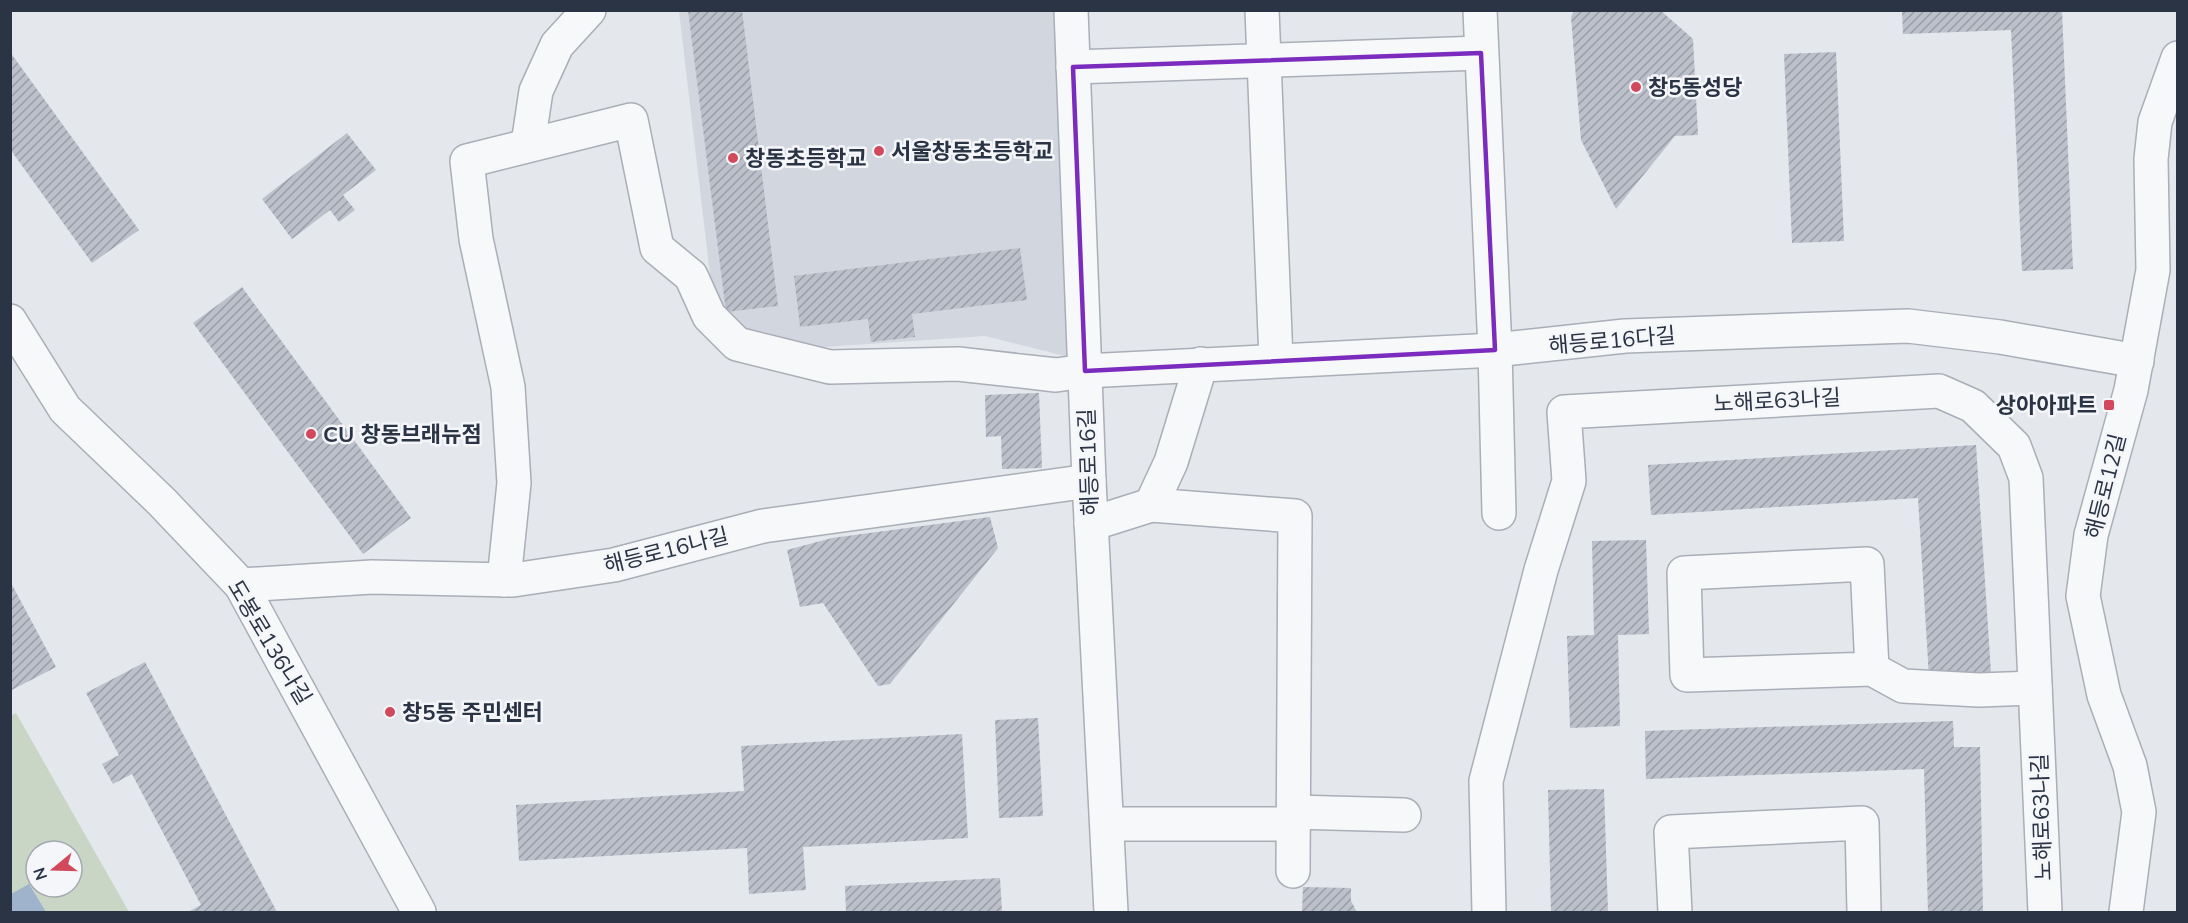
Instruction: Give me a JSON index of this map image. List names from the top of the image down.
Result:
{
  "streets": {
    "street": [
      "해등로16다길",
      "노해로63나길",
      "해등로16길",
      "해등로12길",
      "해등로16나길",
      "도봉로136나길"
    ]
  },
  "crossings": [
    ["해등로16다길", "해등로16길"],
    ["해등로16다길", "해등로12길"],
    ["해등로16길", "해등로16나길"],
    ["해등로16나길", "도봉로136나길"]
  ],
  "places": {
    "other": [
      "창5동성당",
      "서울창동초등학교",
      "창동초등학교",
      "CU 창동브래뉴점",
      "창5동 주민센터"
    ],
    "transit": ["상아아파트"]
  },
  "north": "left"
}
